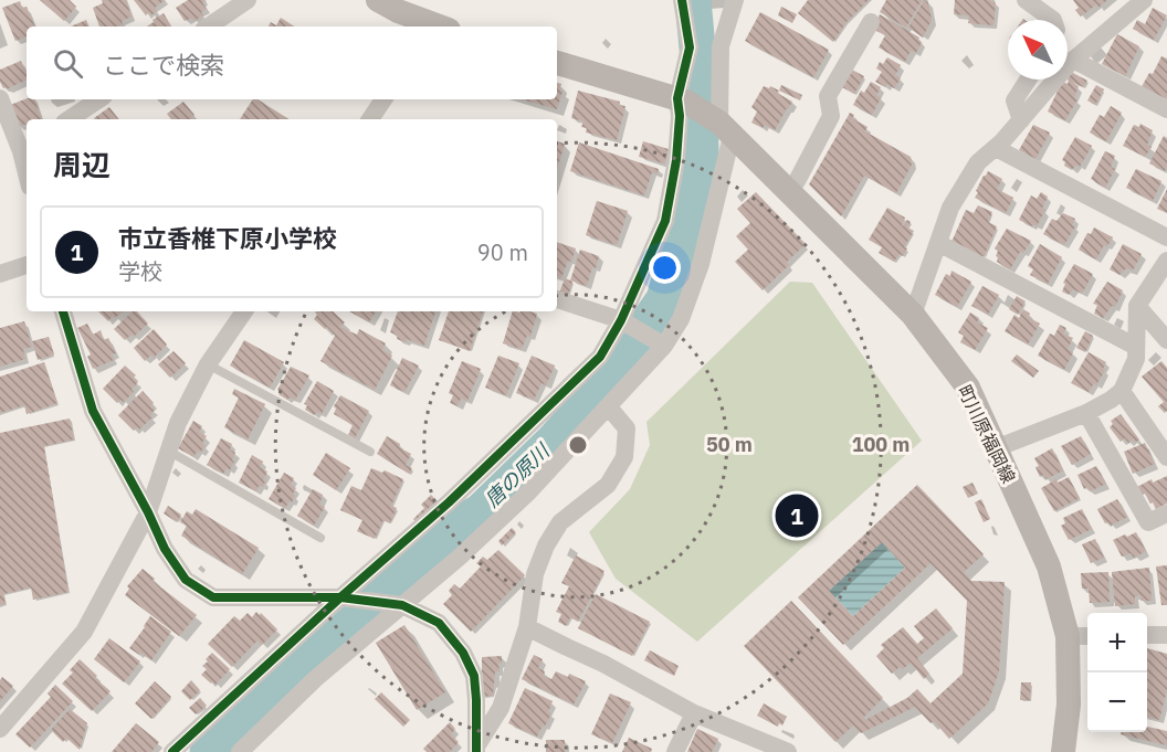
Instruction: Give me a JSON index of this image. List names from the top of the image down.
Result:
{
  "streets": {
    "main road": ["町川原福岡線"]
  },
  "water": ["唐の原川"],
  "north": "top left",
  "page": {
    "search": "ここで検索",
    "heading": "周辺",
    "list": [
      {
        "mark": "1",
        "name": "市立香椎下原小学校",
        "note": "学校",
        "value": "90 m"
      }
    ],
    "pins": "1",
    "map_buttons": ["+", "−"]
  },
  "rings": ["50 m", "100 m"]
}
